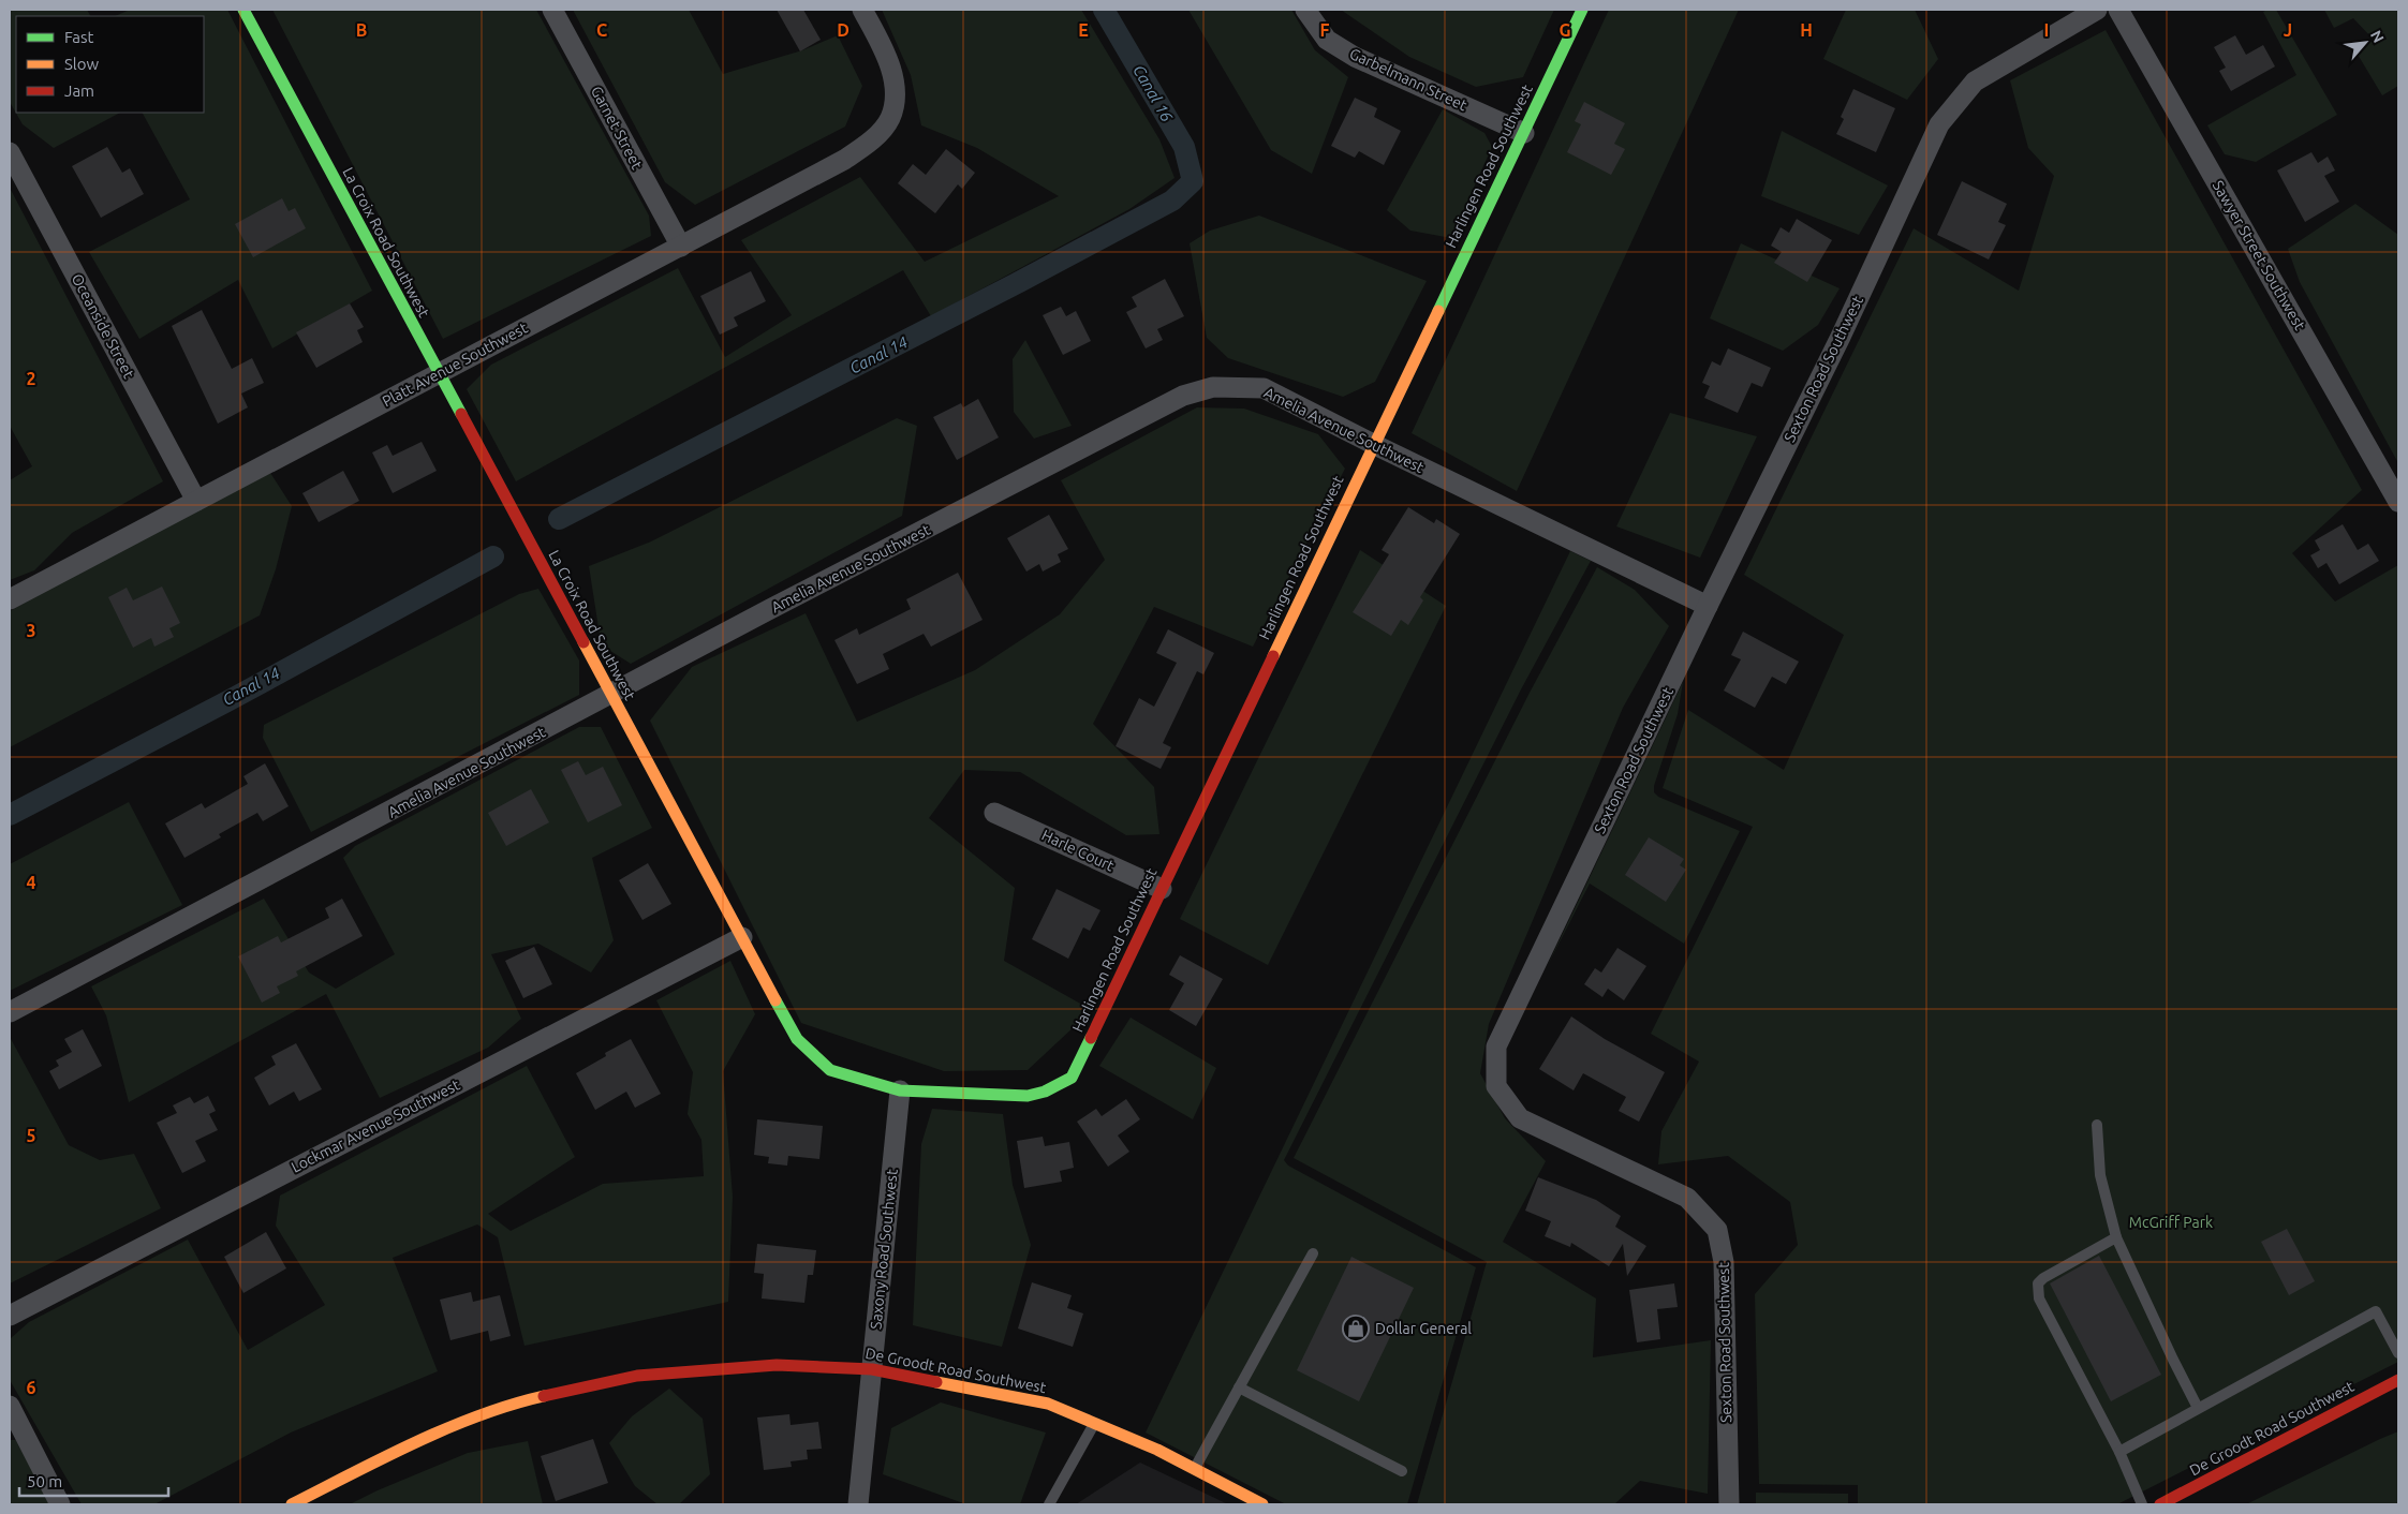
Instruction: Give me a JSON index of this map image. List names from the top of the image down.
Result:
{
  "streets": {
    "street": [
      "Garbelmann Street",
      "Garnet Street",
      "Harlingen Road Southwest",
      "La Croix Road Southwest",
      "Sawyer Street Southwest",
      "Oceanside Street",
      "Platt Avenue Southwest",
      "Sexton Road Southwest",
      "Amelia Avenue Southwest",
      "Harle Court",
      "Lockmar Avenue Southwest",
      "Saxony Road Southwest",
      "De Groodt Road Southwest"
    ]
  },
  "crossings": [
    ["Garbelmann Street", "Harlingen Road Southwest"],
    ["Garnet Street", "Platt Avenue Southwest"],
    ["Harlingen Road Southwest", "La Croix Road Southwest"],
    ["Harlingen Road Southwest", "Amelia Avenue Southwest"],
    ["Harlingen Road Southwest", "Harle Court"],
    ["La Croix Road Southwest", "Platt Avenue Southwest"],
    ["La Croix Road Southwest", "Amelia Avenue Southwest"],
    ["La Croix Road Southwest", "Lockmar Avenue Southwest"],
    ["La Croix Road Southwest", "Saxony Road Southwest"],
    ["Oceanside Street", "Platt Avenue Southwest"],
    ["Sexton Road Southwest", "Amelia Avenue Southwest"],
    ["Saxony Road Southwest", "De Groodt Road Southwest"]
  ],
  "water": ["Canal 16", "Canal 14"],
  "parks": ["McGriff Park"],
  "places": {
    "shop": ["Dollar General"]
  },
  "legend": ["Fast", "Slow", "Jam"],
  "scale_bar": "50 m",
  "north": "top right",
  "grid": {
    "columns": [
      "B",
      "C",
      "D",
      "E",
      "F",
      "G",
      "H",
      "I",
      "J"
    ],
    "rows": [
      "2",
      "3",
      "4",
      "5",
      "6"
    ]
  }
}
